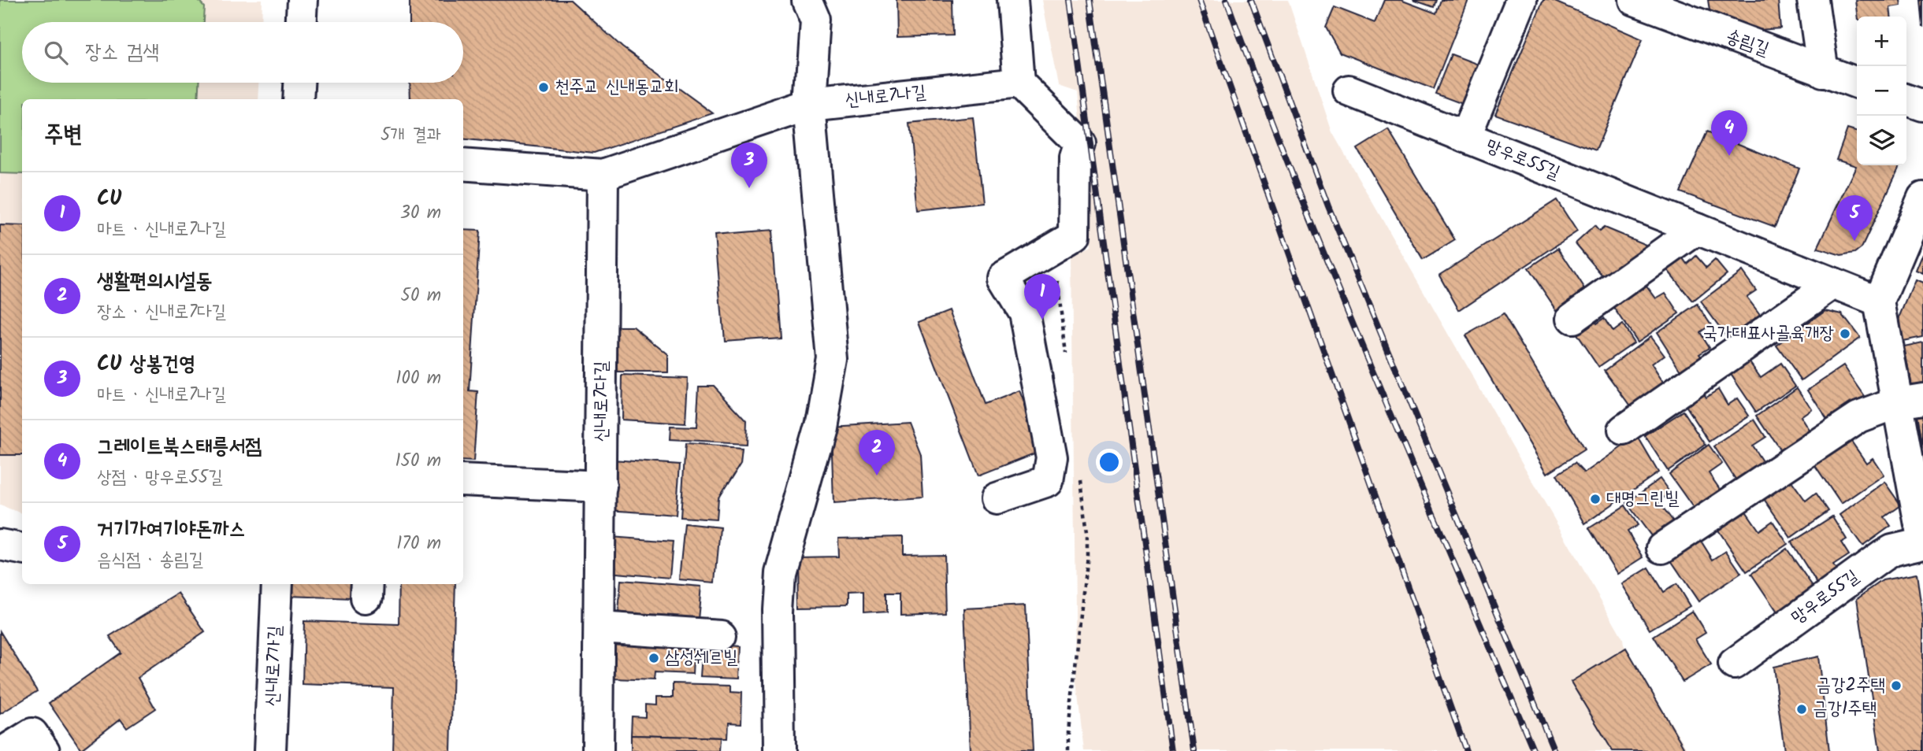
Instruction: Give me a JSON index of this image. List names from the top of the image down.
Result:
{
  "streets": {
    "street": [
      "송림길",
      "신내로7나길",
      "망우로55길",
      "신내로7다길",
      "신내로7가길"
    ]
  },
  "crossings": [
    ["신내로7나길", "신내로7다길"]
  ],
  "places": [
    "천주교 신내동교회",
    "국가대표사골육개장",
    "대명그린빌",
    "삼성쉐르빌",
    "금강2주택",
    "금강1주택"
  ],
  "page": {
    "map_buttons": ["+", "−"],
    "search": "장소 검색",
    "heading": ["주변", "5개 결과"],
    "pins": [
      "4",
      "3",
      "5",
      "1",
      "2"
    ],
    "list": [
      {
        "mark": "1",
        "name": "CU",
        "note": "마트 · 신내로7나길",
        "value": "30 m"
      },
      {
        "mark": "2",
        "name": "생활편의시설동",
        "note": "장소 · 신내로7다길",
        "value": "50 m"
      },
      {
        "mark": "3",
        "name": "CU 상봉건영",
        "note": "마트 · 신내로7나길",
        "value": "100 m"
      },
      {
        "mark": "4",
        "name": "그레이트북스태릉서점",
        "note": "상점 · 망우로55길",
        "value": "150 m"
      },
      {
        "mark": "5",
        "name": "거기가여기야돈까스",
        "note": "음식점 · 송림길",
        "value": "170 m"
      }
    ]
  }
}
